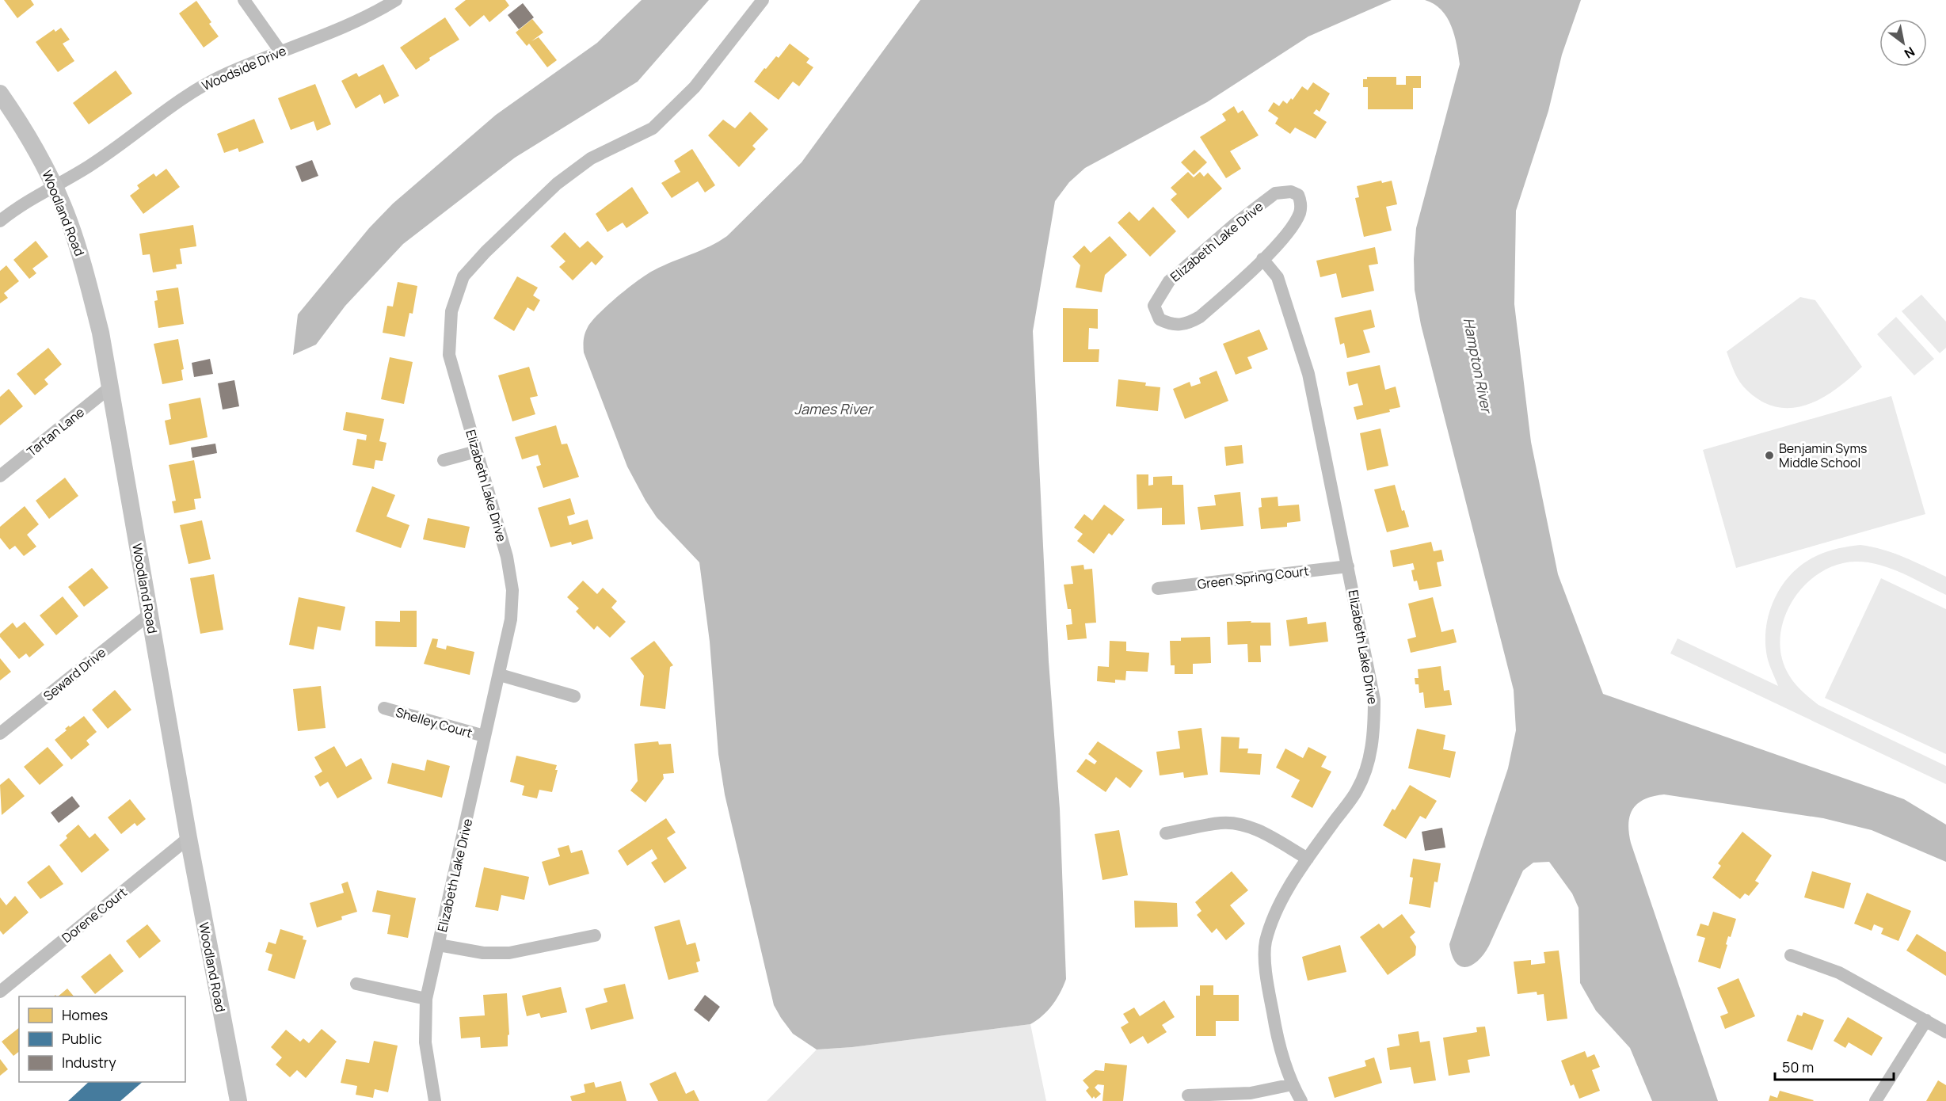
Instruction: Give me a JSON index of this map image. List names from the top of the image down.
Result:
{
  "streets": {
    "main road": ["Woodland Road"],
    "street": [
      "Woodside Drive",
      "Elizabeth Lake Drive",
      "Tartan Lane",
      "Green Spring Court",
      "Seward Drive",
      "Shelley Court",
      "Dorene Court"
    ]
  },
  "crossings": [
    ["Woodside Drive", "Woodland Road"],
    ["Woodland Road", "Tartan Lane"],
    ["Woodland Road", "Seward Drive"],
    ["Woodland Road", "Dorene Court"],
    ["Elizabeth Lake Drive", "Green Spring Court"],
    ["Elizabeth Lake Drive", "Shelley Court"]
  ],
  "water": ["Hampton River", "James River"],
  "places": ["Benjamin Syms Middle School"],
  "legend": ["Homes", "Public", "Industry"],
  "scale_bar": "50 m",
  "north": "bottom right"
}
